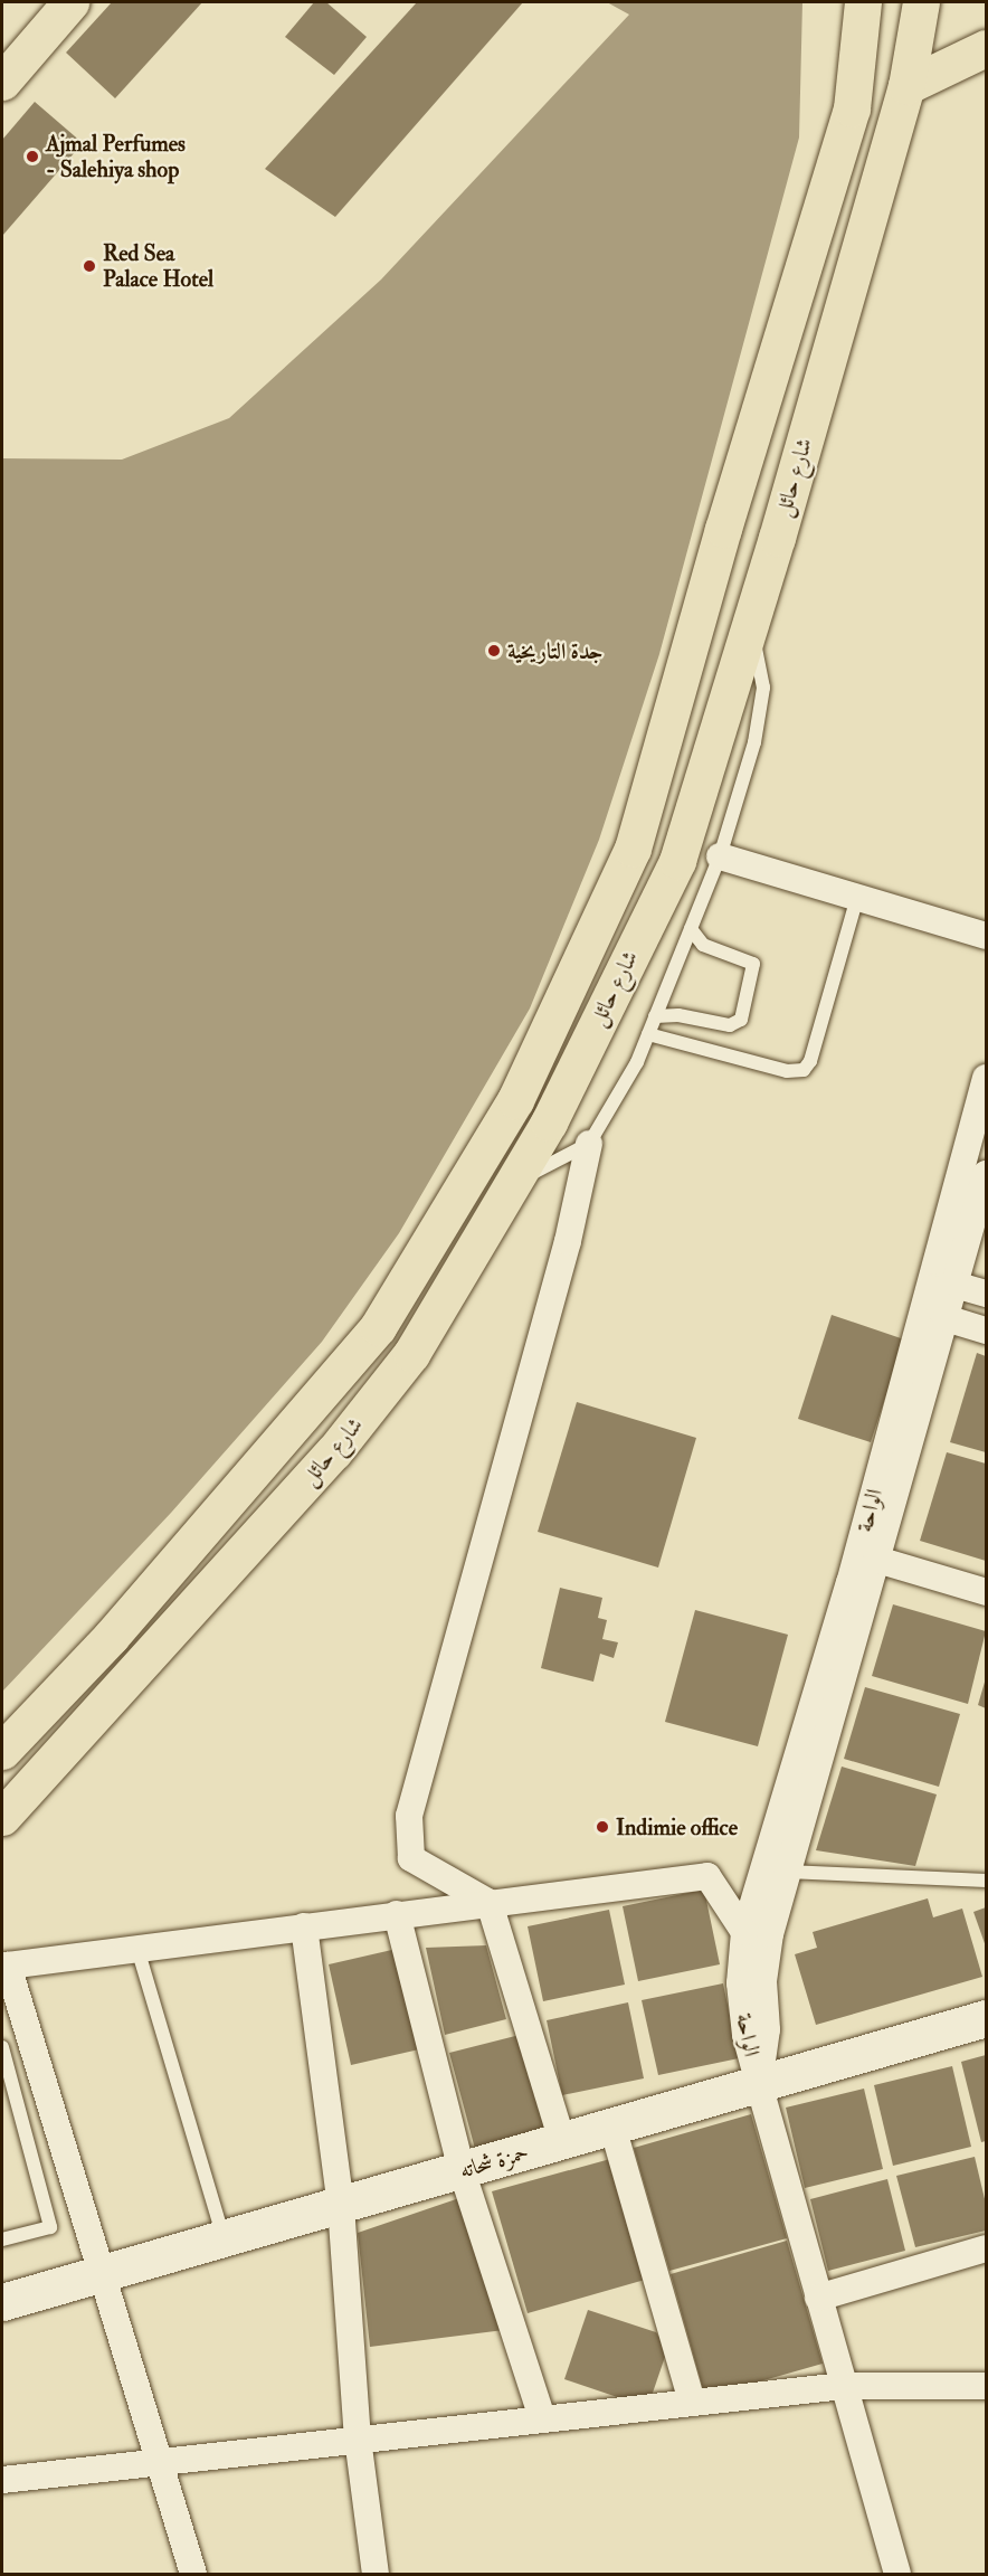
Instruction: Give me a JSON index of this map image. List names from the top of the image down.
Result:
{
  "streets": {
    "main road": ["شارع حائل", "حمزة شحاته"],
    "street": ["الواحة"]
  },
  "crossings": [
    ["الواحة", "حمزة شحاته"]
  ],
  "places": [
    "Ajmal Perfumes - Salehiya shop",
    "Red Sea Palace Hotel",
    "جدة التاريخية",
    "Indimie office"
  ]
}
